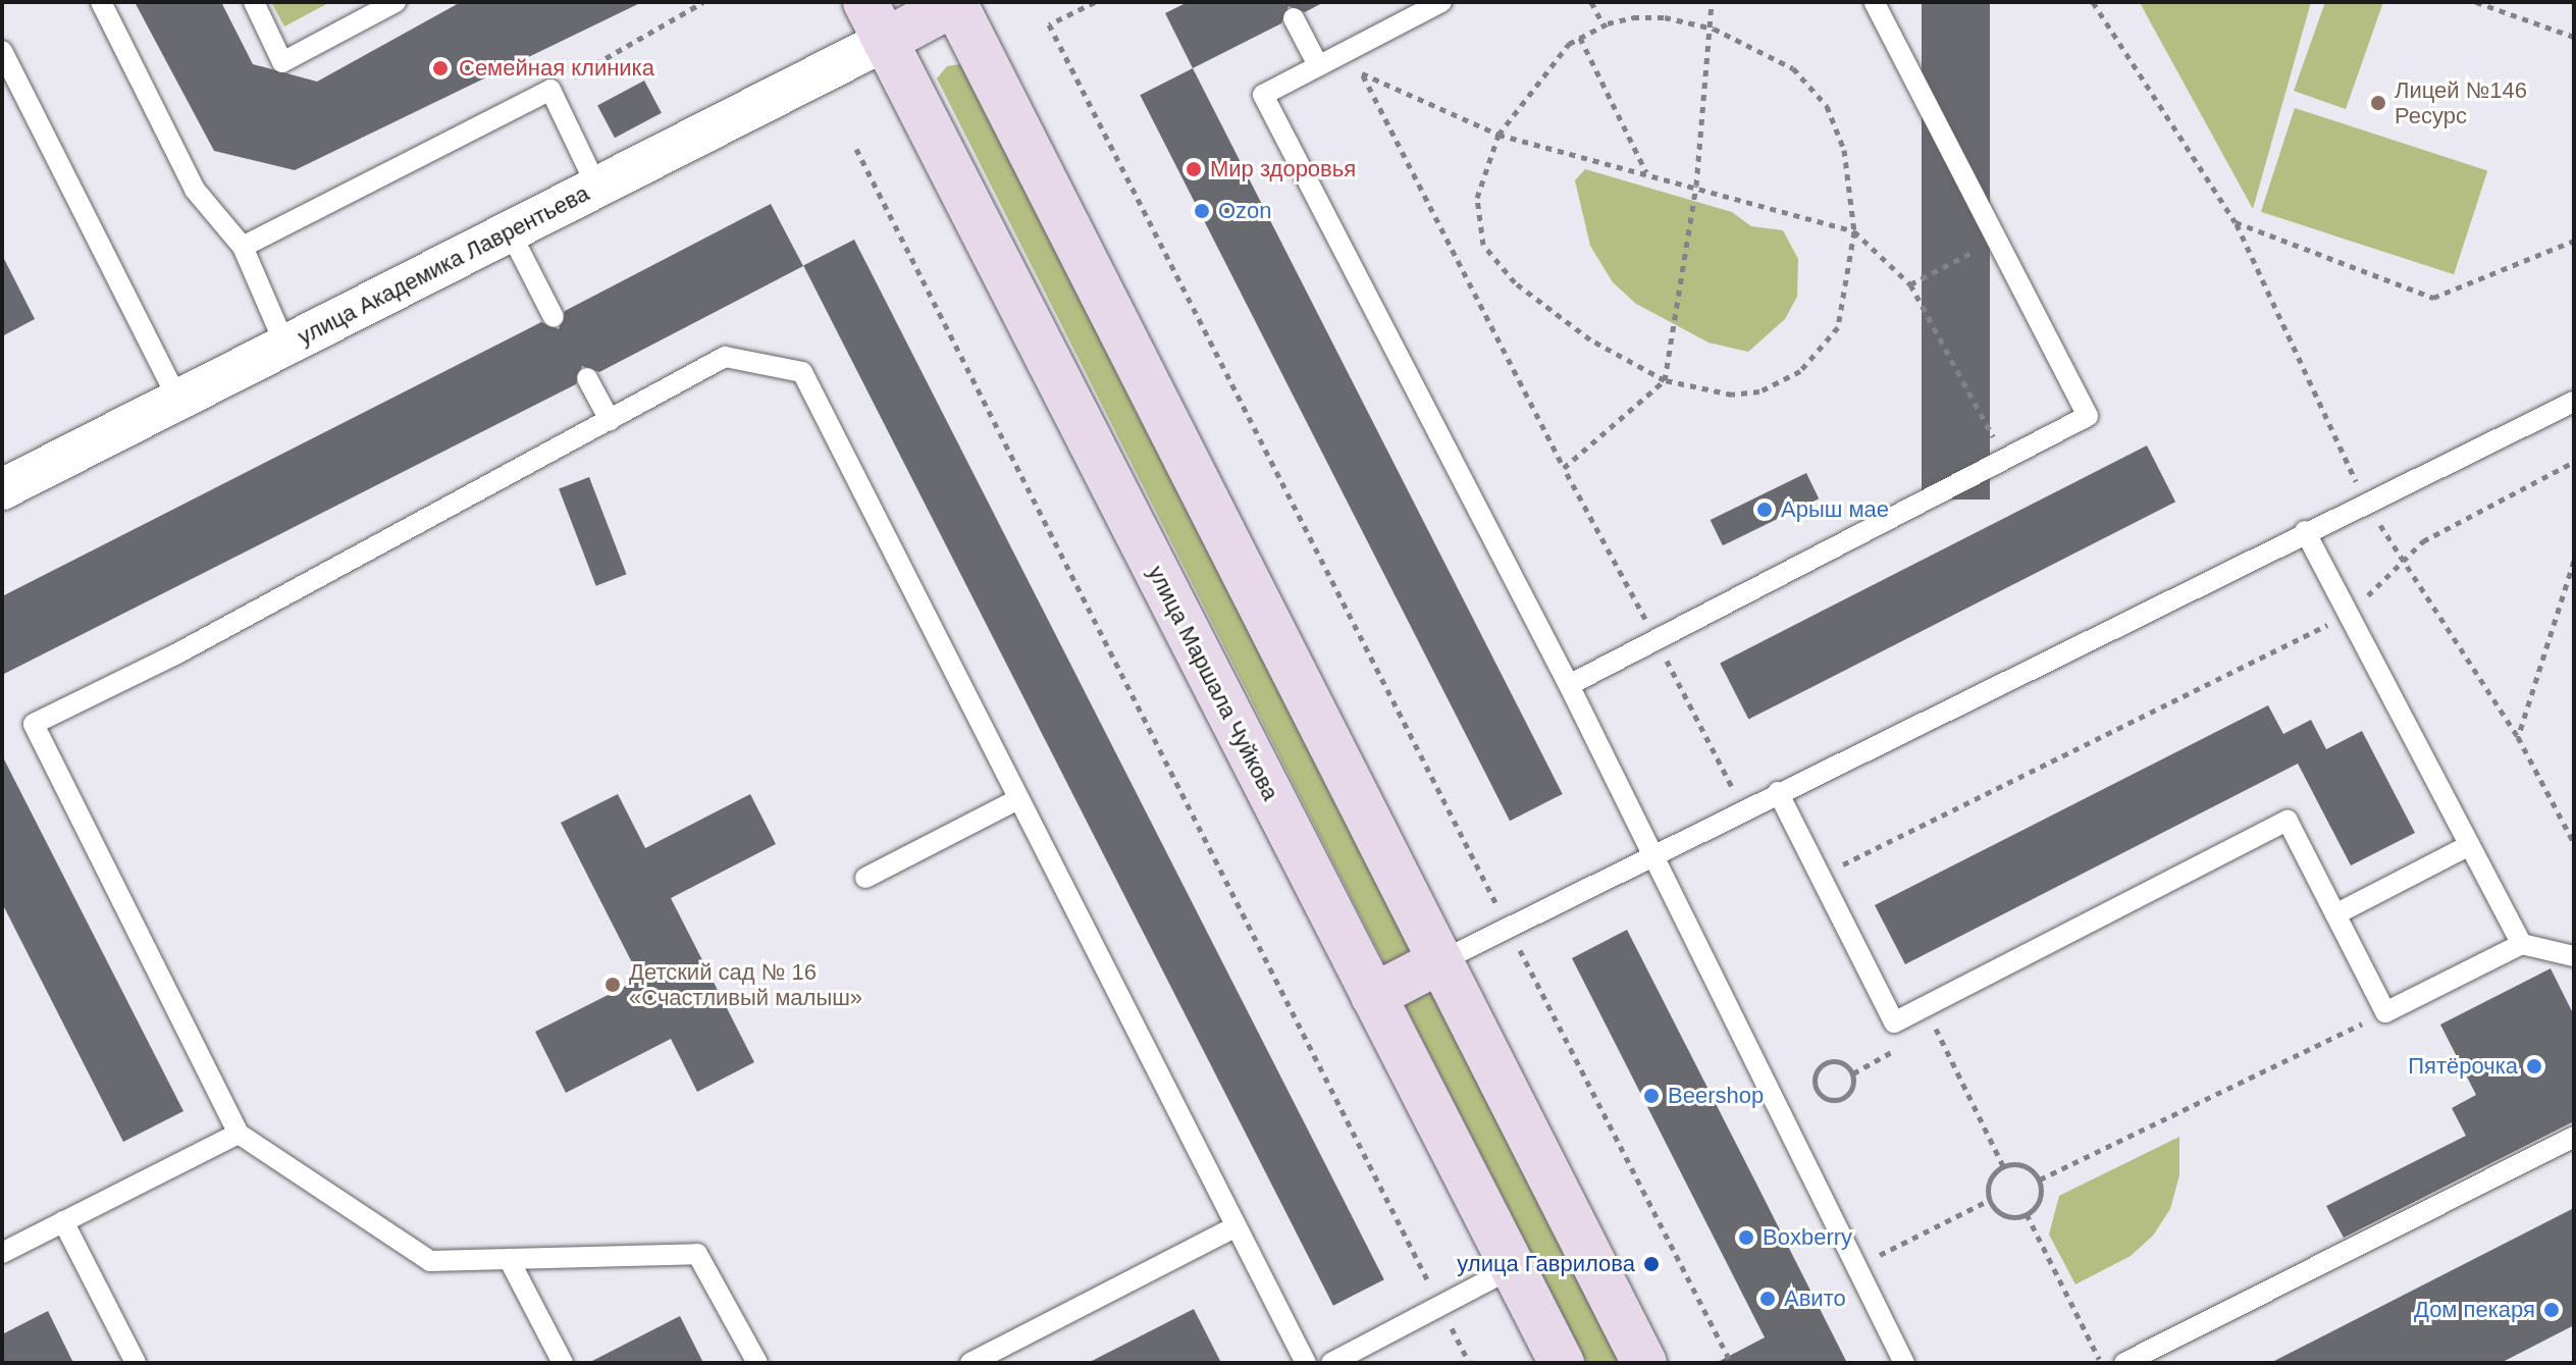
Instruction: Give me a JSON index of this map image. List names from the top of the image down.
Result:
{
  "streets": {
    "main road": ["улица Маршала Чуйкова"],
    "street": ["улица Академика Лаврентьева"]
  },
  "crossings": [
    ["улица Академика Лаврентьева", "улица Маршала Чуйкова"]
  ],
  "places": [
    "Семейная клиника",
    "Лицей №146 Ресурс",
    "Мир здоровья",
    "Ozon",
    "Арыш мае",
    "Детский сад № 16 «Счастливый малыш»",
    "Пятёрочка",
    "Beershop",
    "Boxberry",
    "улица Гаврилова",
    "Авито",
    "Дом пекаря"
  ]
}
